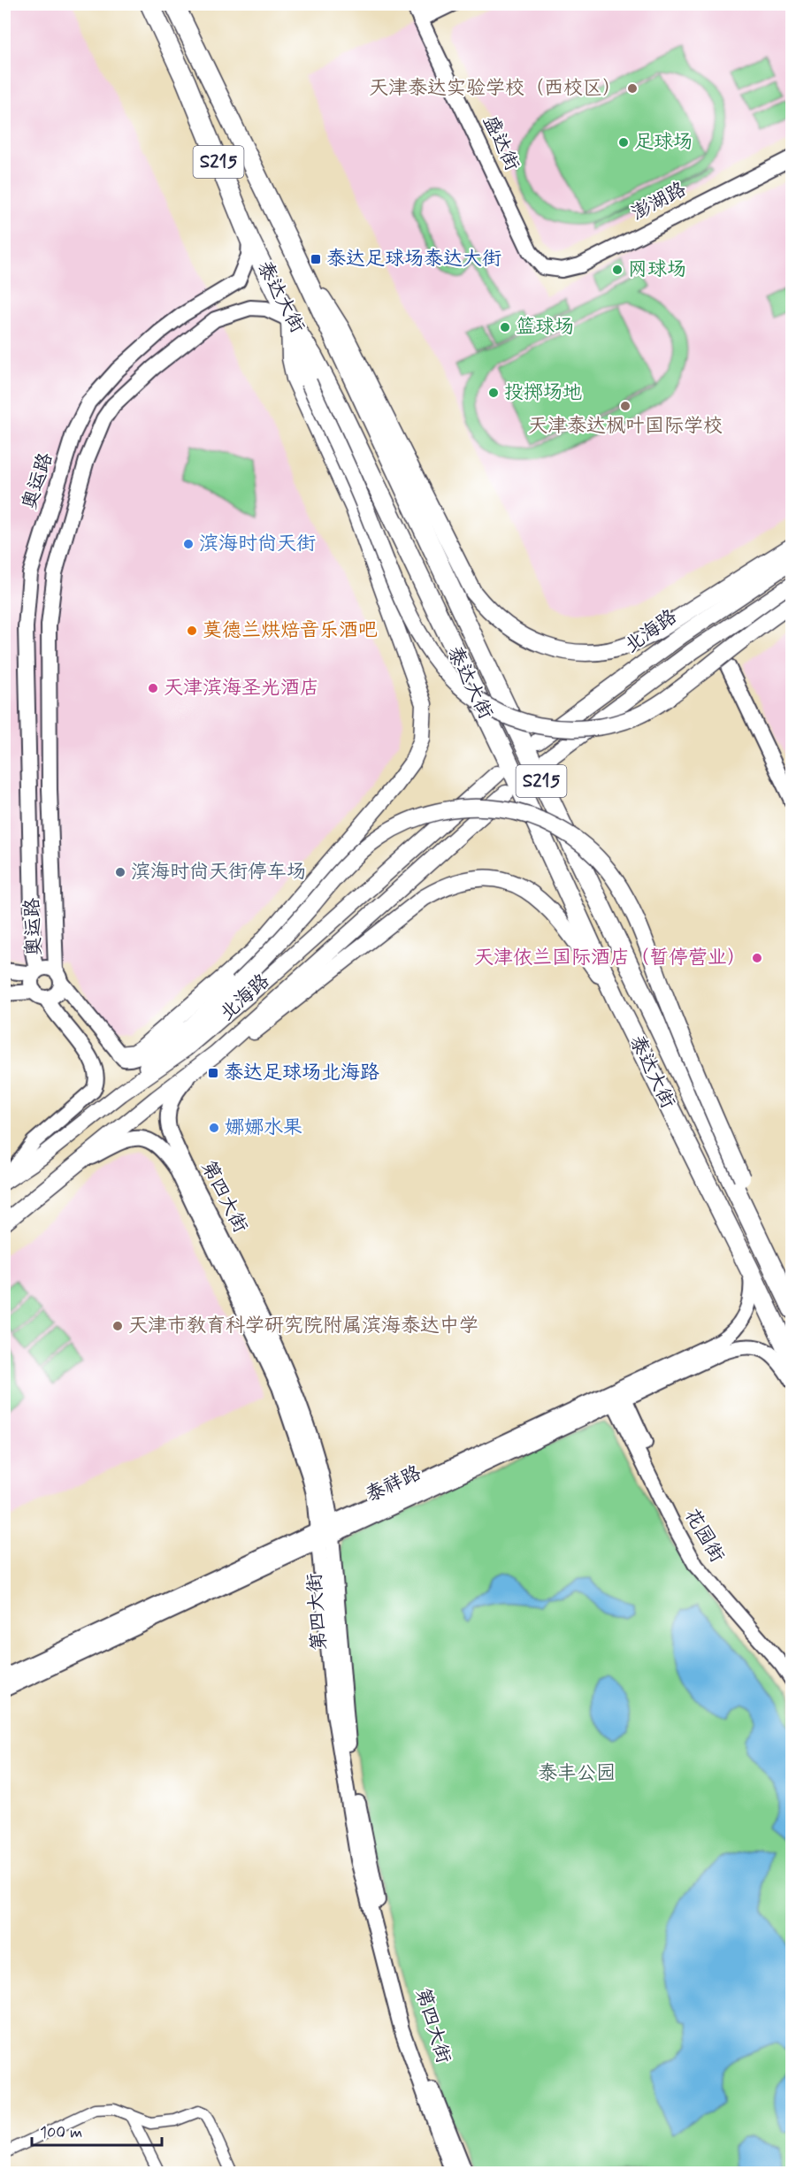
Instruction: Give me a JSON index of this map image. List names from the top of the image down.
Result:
{
  "streets": {
    "highway": ["S215", "泰达大街"],
    "main road": ["北海路"],
    "street": [
      "盛达街",
      "澎湖路",
      "奥运路",
      "第四大街",
      "泰祥路",
      "花园街"
    ]
  },
  "crossings": [
    ["盛达街", "澎湖路"],
    ["泰达大街", "奥运路"],
    ["泰达大街", "泰祥路"],
    ["北海路", "第四大街"],
    ["第四大街", "泰祥路"],
    ["泰祥路", "花园街"]
  ],
  "parks": ["泰丰公园"],
  "places": {
    "other": [
      "天津泰达实验学校（西校区）",
      "足球场",
      "网球场",
      "篮球场",
      "投掷场地",
      "天津泰达枫叶国际学校",
      "滨海时尚天街",
      "莫德兰烘焙音乐酒吧",
      "天津滨海圣光酒店",
      "滨海时尚天街停车场",
      "天津依兰国际酒店（暂停营业）",
      "娜娜水果",
      "天津市教育科学研究院附属滨海泰达中学"
    ],
    "transit": ["泰达足球场泰达大街", "泰达足球场北海路"]
  },
  "scale_bar": "100 m"
}
